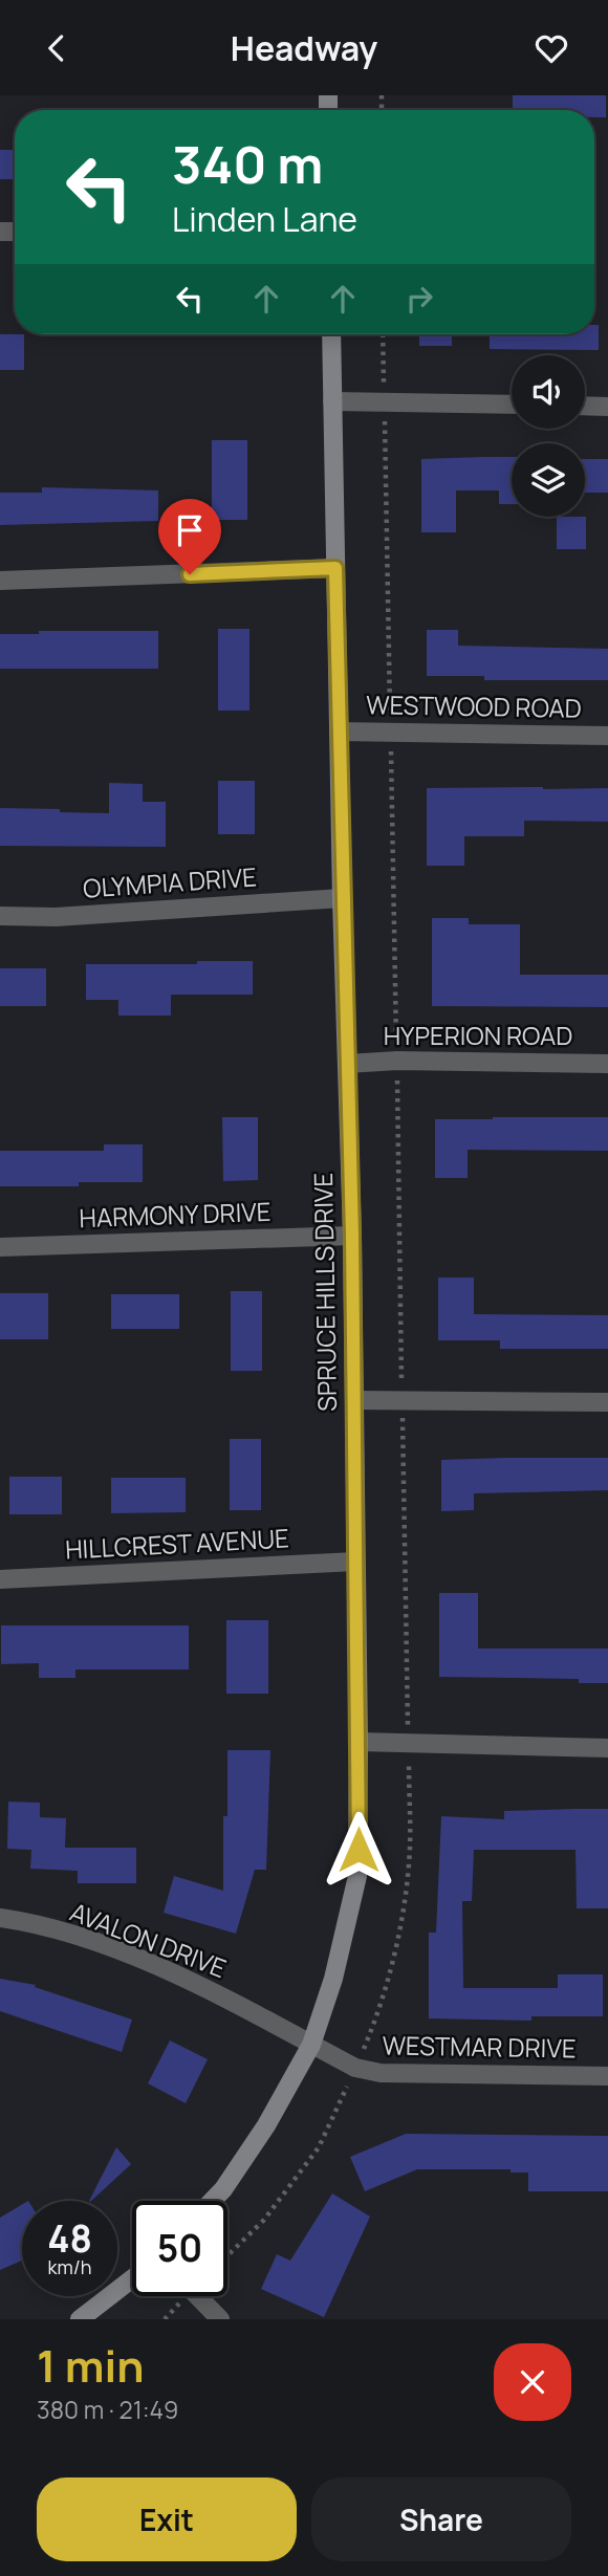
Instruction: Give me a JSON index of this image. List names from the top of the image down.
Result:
{
  "streets": {
    "main road": ["SPRUCE HILLS DRIVE"],
    "street": [
      "WESTWOOD ROAD",
      "OLYMPIA DRIVE",
      "HYPERION ROAD",
      "HARMONY DRIVE",
      "HILLCREST AVENUE",
      "AVALON DRIVE",
      "WESTMAR DRIVE"
    ]
  },
  "crossings": [
    ["WESTWOOD ROAD", "SPRUCE HILLS DRIVE"],
    ["OLYMPIA DRIVE", "SPRUCE HILLS DRIVE"],
    ["HYPERION ROAD", "SPRUCE HILLS DRIVE"],
    ["HARMONY DRIVE", "SPRUCE HILLS DRIVE"],
    ["SPRUCE HILLS DRIVE", "HILLCREST AVENUE"],
    ["SPRUCE HILLS DRIVE", "AVALON DRIVE"],
    ["SPRUCE HILLS DRIVE", "WESTMAR DRIVE"],
    ["AVALON DRIVE", "WESTMAR DRIVE"]
  ],
  "page": {
    "header": "Headway",
    "turn": ["340 m", "Linden Lane"],
    "speed": "48 km/h",
    "limit": "50",
    "heading": ["1 min", "380 m · 21:49"],
    "buttons": ["Exit", "Share"]
  }
}
